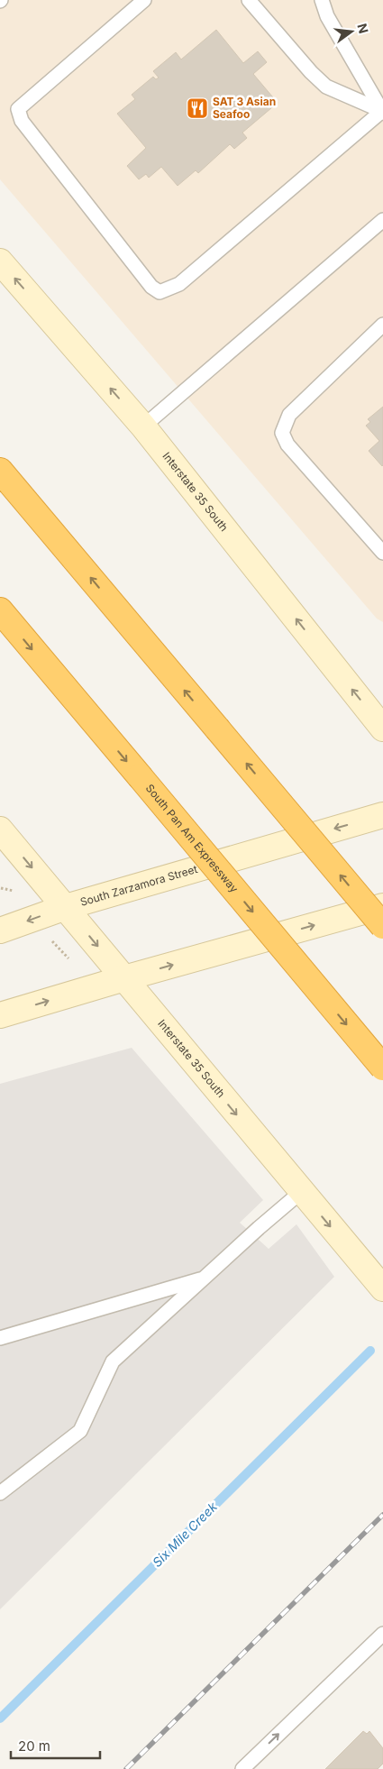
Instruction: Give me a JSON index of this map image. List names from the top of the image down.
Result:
{
  "streets": {
    "highway": ["South Pan Am Expressway"],
    "main road": ["Interstate 35 South", "South Zarzamora Street"]
  },
  "crossings": [
    ["Interstate 35 South", "South Zarzamora Street"]
  ],
  "water": ["Six Mile Creek"],
  "places": {
    "restaurant": ["SAT 3 Asian Seafoo"]
  },
  "scale_bar": "20 m",
  "north": "right"
}
